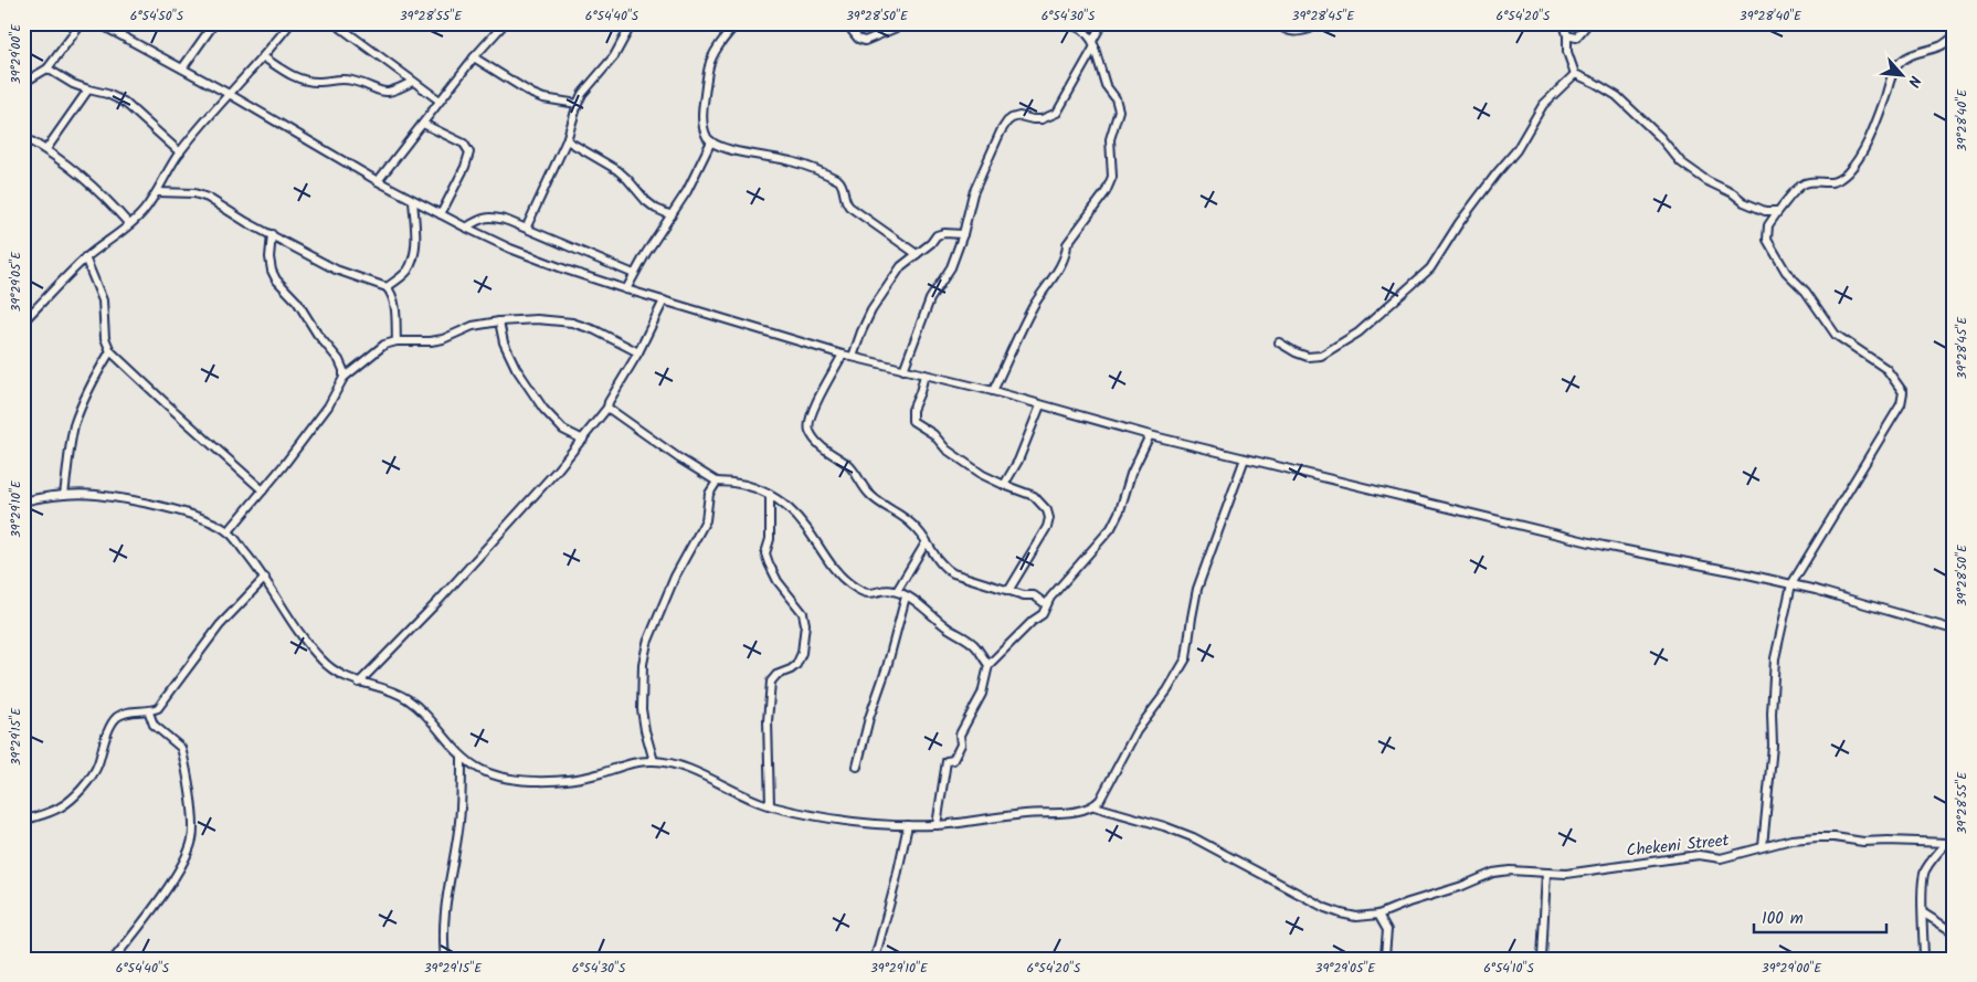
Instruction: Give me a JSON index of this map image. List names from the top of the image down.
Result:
{
  "streets": {
    "street": ["Chekeni Street"]
  },
  "scale_bar": "100 m",
  "north": "bottom right",
  "coordinates": [
    "6°54'50\"S",
    "39°28'55\"E",
    "6°54'40\"S",
    "39°28'50\"E",
    "6°54'30\"S",
    "39°28'45\"E",
    "6°54'20\"S",
    "39°28'40\"E",
    "39°29'00\"E",
    "39°29'05\"E",
    "39°29'10\"E",
    "39°29'15\"E",
    "6°54'10\"S"
  ]
}
